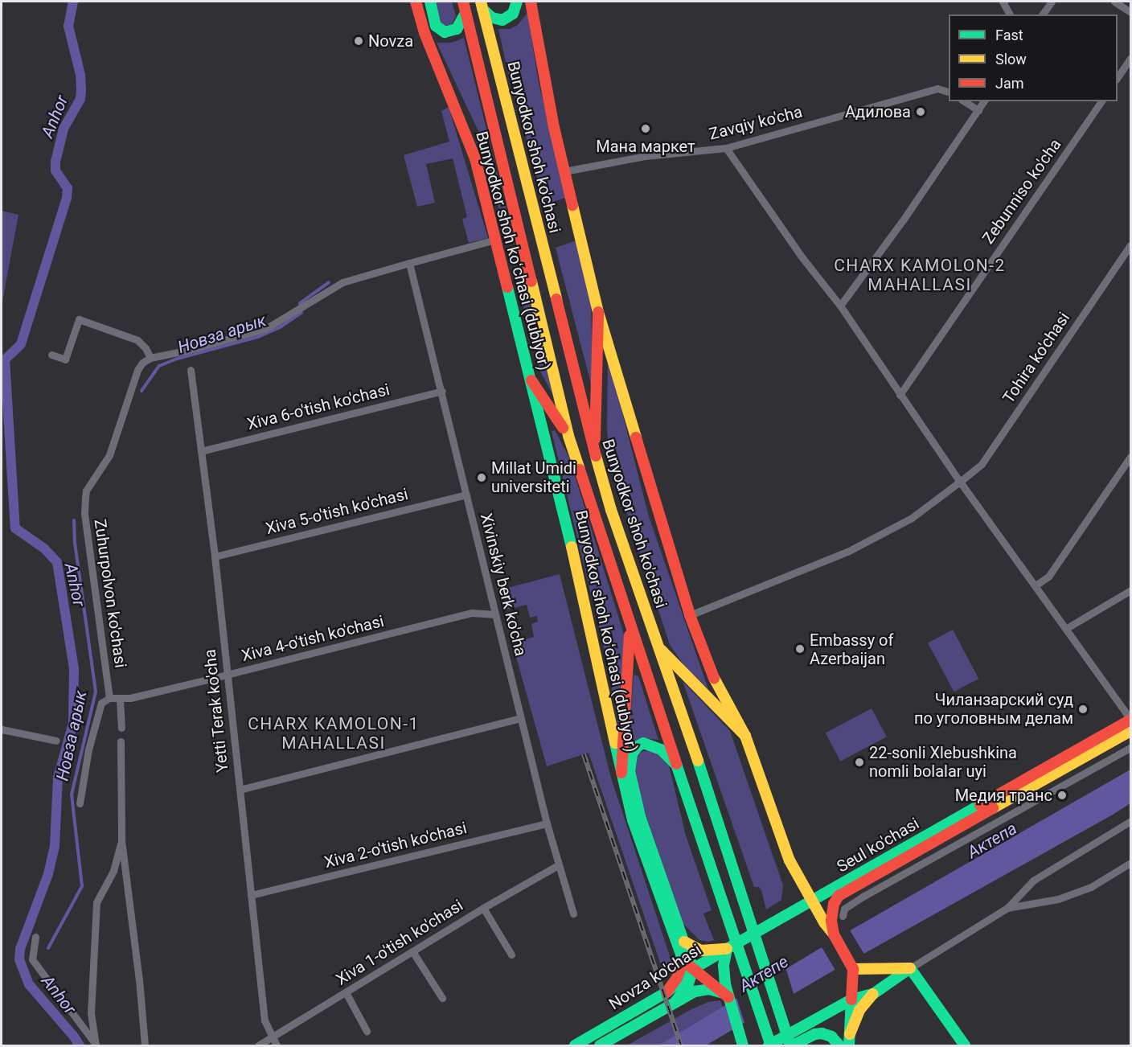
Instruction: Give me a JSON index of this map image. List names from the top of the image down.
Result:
{
  "streets": {
    "main road": [
      "Bunyodkor shoh ko'chasi",
      "Bunyodkor shoh koʻchasi (dublyor)",
      "Seul ko'chasi",
      "Novza ko'chasi"
    ],
    "street": [
      "Zavqiy ko'cha",
      "Zebunniso ko'cha",
      "Tohira ko'chasi",
      "Xiva 6-o'tish ko'chasi",
      "Xiva 5-o'tish ko'chasi",
      "Xivinskiy berk ko'cha",
      "Zuhurpolvon ko'chasi",
      "Xiva 4-o'tish ko'chasi",
      "Yetti Terak ko'cha",
      "Xiva 2-o'tish ko'chasi",
      "Xiva 1-o'tish ko'chasi"
    ]
  },
  "crossings": [
    ["Xiva 6-o'tish ko'chasi", "Xivinskiy berk ko'cha"],
    ["Xiva 6-o'tish ko'chasi", "Yetti Terak ko'cha"],
    ["Xiva 5-o'tish ko'chasi", "Xivinskiy berk ko'cha"],
    ["Xiva 5-o'tish ko'chasi", "Yetti Terak ko'cha"],
    ["Xivinskiy berk ko'cha", "Xiva 4-o'tish ko'chasi"],
    ["Xivinskiy berk ko'cha", "Xiva 2-o'tish ko'chasi"],
    ["Xivinskiy berk ko'cha", "Xiva 1-o'tish ko'chasi"],
    ["Zuhurpolvon ko'chasi", "Xiva 4-o'tish ko'chasi"],
    ["Xiva 4-o'tish ko'chasi", "Yetti Terak ko'cha"],
    ["Yetti Terak ko'cha", "Xiva 2-o'tish ko'chasi"],
    ["Yetti Terak ko'cha", "Xiva 1-o'tish ko'chasi"],
    ["Seul ko'chasi", "Novza ko'chasi"]
  ],
  "districts": ["CHARX KAMOLON-2 MAHALLASI", "CHARX KAMOLON-1 MAHALLASI"],
  "water": [
    "Anhor",
    "Новза арык",
    "Актепа",
    "Актепе"
  ],
  "places": [
    "Novza",
    "Адилова",
    "Мана маркет",
    "Millat Umidi universiteti",
    "Embassy of Azerbaijan",
    "Чиланзарский суд по уголовным делам",
    "22-sonli Xlebushkina nomli bolalar uyi",
    "Медия транс"
  ],
  "legend": ["Fast", "Slow", "Jam"]
}
